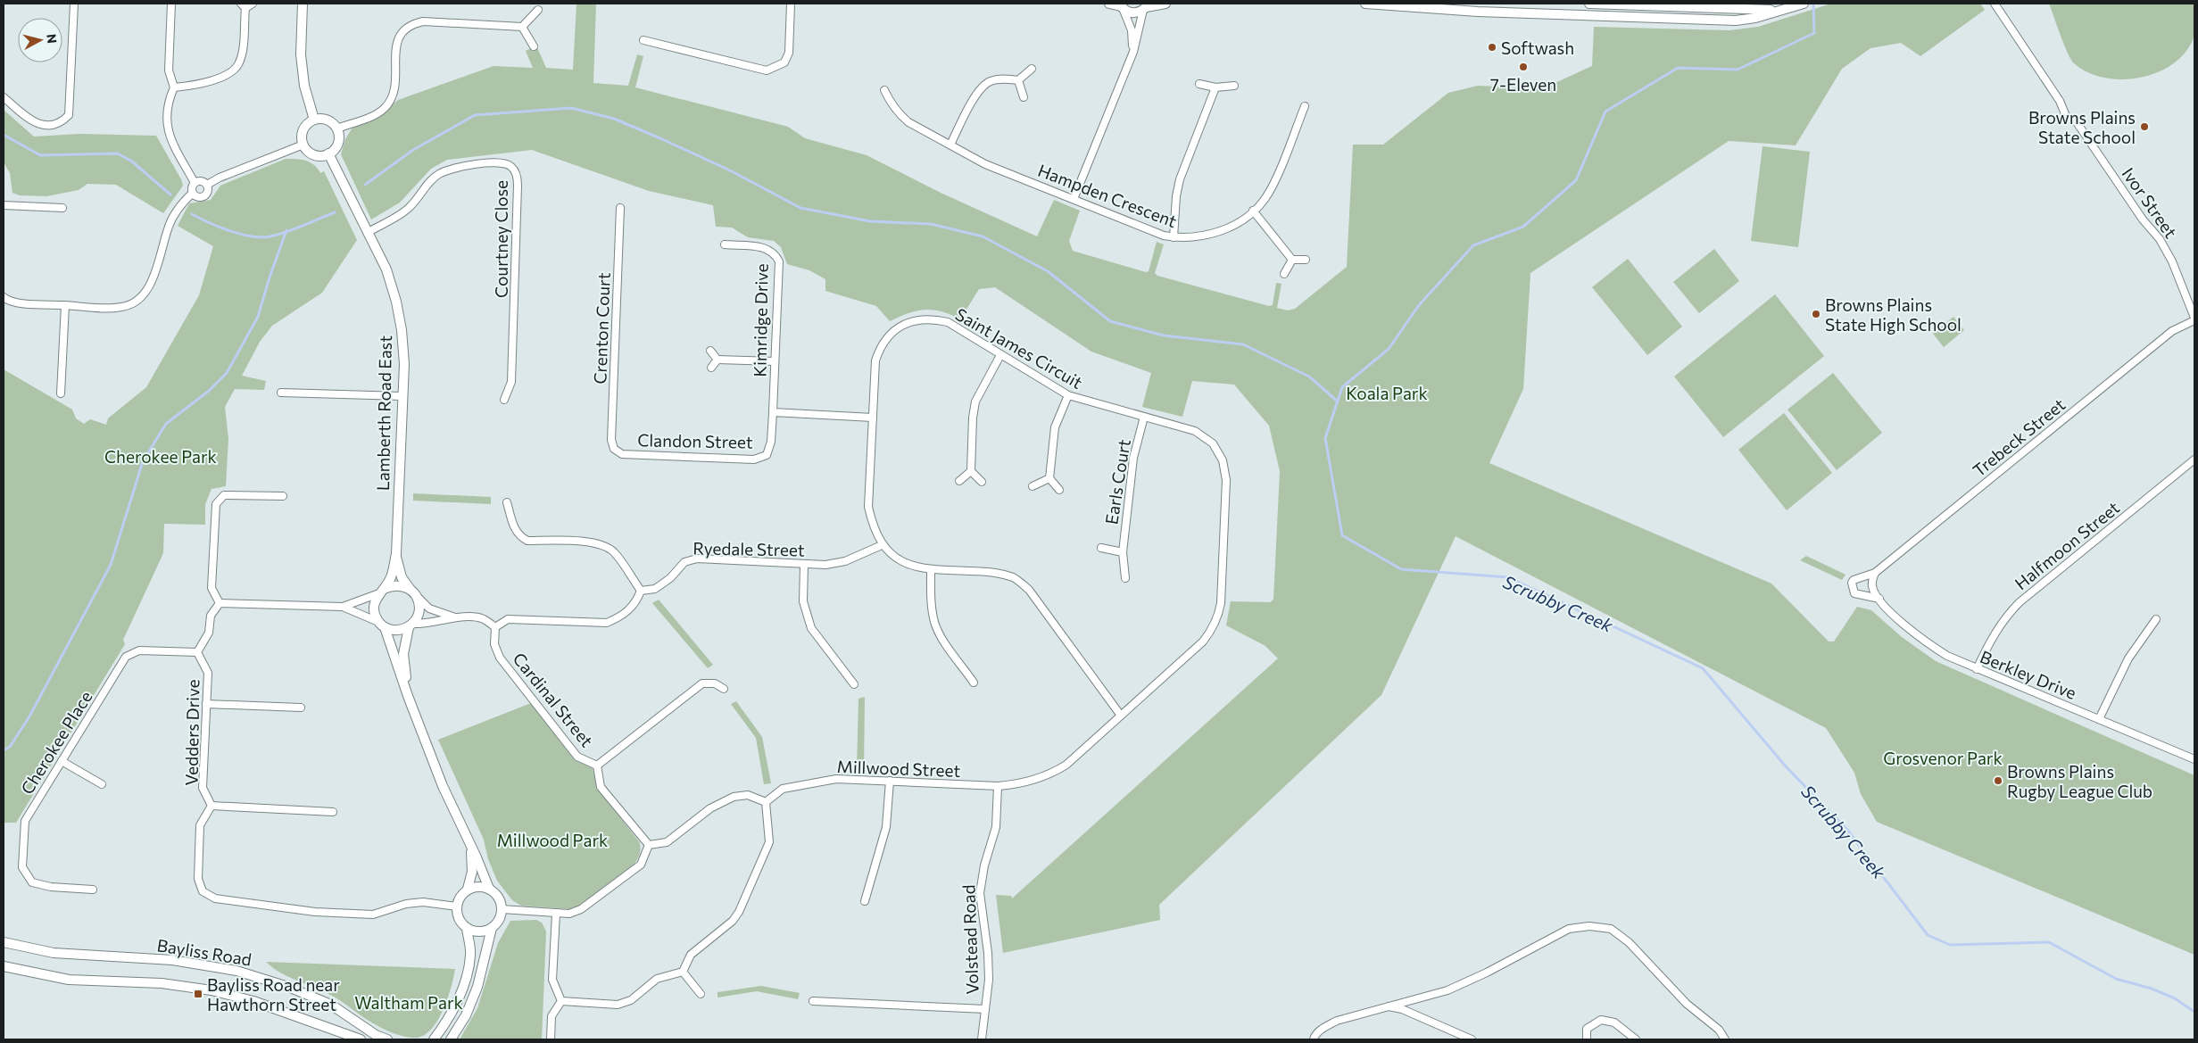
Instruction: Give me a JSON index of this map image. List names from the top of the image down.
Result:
{
  "streets": {
    "street": [
      "Hampden Crescent",
      "Ivor Street",
      "Courtney Close",
      "Kimridge Drive",
      "Crenton Court",
      "Saint James Circuit",
      "Lamberth Road East",
      "Trebeck Street",
      "Clandon Street",
      "Earls Court",
      "Halfmoon Street",
      "Ryedale Street",
      "Berkley Drive",
      "Cardinal Street",
      "Vedders Drive",
      "Cherokee Place",
      "Millwood Street",
      "Volstead Road",
      "Bayliss Road"
    ]
  },
  "crossings": [
    ["Ivor Street", "Trebeck Street"],
    ["Courtney Close", "Lamberth Road East"],
    ["Kimridge Drive", "Clandon Street"],
    ["Crenton Court", "Clandon Street"],
    ["Saint James Circuit", "Earls Court"],
    ["Saint James Circuit", "Ryedale Street"],
    ["Saint James Circuit", "Millwood Street"],
    ["Saint James Circuit", "Volstead Road"],
    ["Trebeck Street", "Berkley Drive"],
    ["Halfmoon Street", "Berkley Drive"],
    ["Vedders Drive", "Cherokee Place"],
    ["Millwood Street", "Volstead Road"]
  ],
  "water": ["Scrubby Creek"],
  "parks": [
    "Koala Park",
    "Cherokee Park",
    "Grosvenor Park",
    "Millwood Park",
    "Waltham Park"
  ],
  "places": {
    "other": [
      "Softwash",
      "7-Eleven",
      "Browns Plains State School",
      "Browns Plains State High School",
      "Browns Plains Rugby League Club"
    ],
    "transit": ["Bayliss Road near Hawthorn Street"]
  },
  "north": "right"
}
